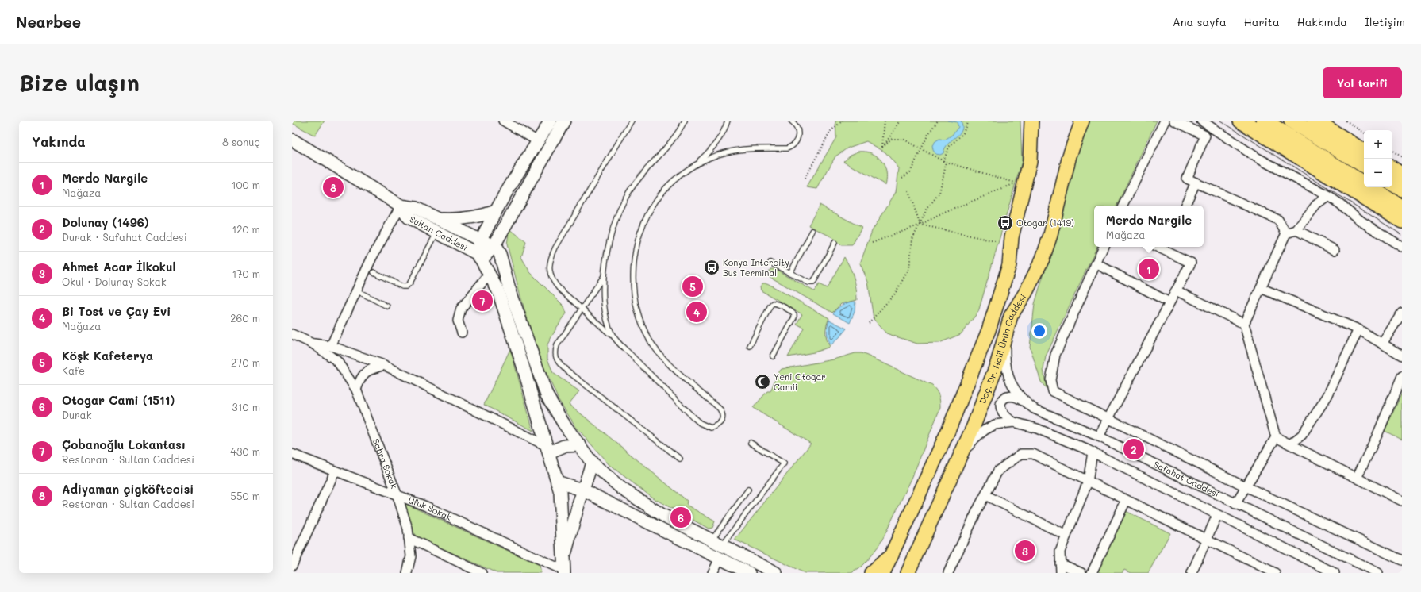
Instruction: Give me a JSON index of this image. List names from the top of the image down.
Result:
{
  "streets": {
    "main road": ["Doç. Dr. Halil Ürün Caddesi"],
    "street": [
      "Sultan Caddesi",
      "Sahra Sokak",
      "Safahat Caddesi",
      "Ufuk Sokak"
    ]
  },
  "crossings": [
    ["Doç. Dr. Halil Ürün Caddesi", "Safahat Caddesi"],
    ["Sahra Sokak", "Ufuk Sokak"]
  ],
  "places": {
    "bus stop": ["Otogar (1419)", "Konya Intercity Bus Terminal"],
    "mosque": ["Yeni Otogar Camii"]
  },
  "page": {
    "header": "Nearbee",
    "nav": [
      "Ana sayfa",
      "Harita",
      "Hakkında",
      "İletişim"
    ],
    "buttons": "Yol tarifi",
    "title": "Bize ulaşın",
    "heading": ["Yakında", "8 sonuç"],
    "map_buttons": ["+", "−"],
    "list": [
      {
        "mark": "1",
        "name": "Merdo Nargile",
        "note": "Mağaza",
        "value": "100 m"
      },
      {
        "mark": "2",
        "name": "Dolunay (1496)",
        "note": "Durak · Safahat Caddesi",
        "value": "120 m"
      },
      {
        "mark": "3",
        "name": "Ahmet Acar İlkokul",
        "note": "Okul · Dolunay Sokak",
        "value": "170 m"
      },
      {
        "mark": "4",
        "name": "Bi Tost ve Çay Evi",
        "note": "Mağaza",
        "value": "260 m"
      },
      {
        "mark": "5",
        "name": "Köşk Kafeterya",
        "note": "Kafe",
        "value": "270 m"
      },
      {
        "mark": "6",
        "name": "Otogar Cami (1511)",
        "note": "Durak",
        "value": "310 m"
      },
      {
        "mark": "7",
        "name": "Çobanoğlu Lokantası",
        "note": "Restoran · Sultan Caddesi",
        "value": "430 m"
      },
      {
        "mark": "8",
        "name": "Adiyaman çigköftecisi",
        "note": "Restoran · Sultan Caddesi",
        "value": "550 m"
      }
    ],
    "pins": [
      "8",
      "1",
      "5",
      "7",
      "4",
      "2",
      "6",
      "3"
    ],
    "popup": ["Merdo Nargile", "Mağaza"]
  }
}
